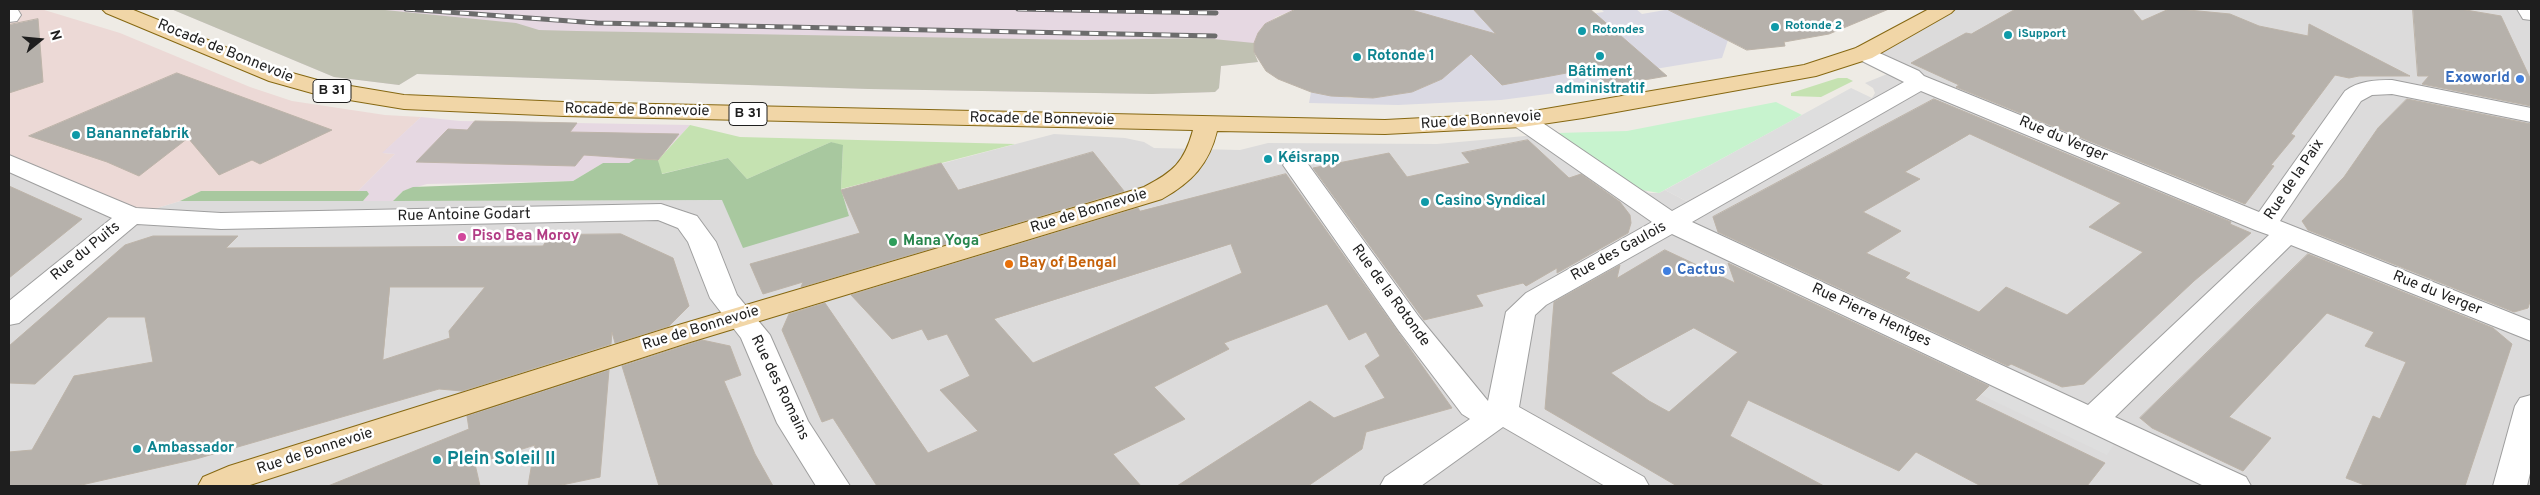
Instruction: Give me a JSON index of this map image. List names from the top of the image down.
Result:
{
  "streets": {
    "main road": ["Rocade de Bonnevoie", "B 31", "Rue de Bonnevoie"],
    "street": [
      "Rue du Verger",
      "Rue de la Paix",
      "Rue Antoine Godart",
      "Rue du Puits",
      "Rue des Gaulois",
      "Rue de la Rotonde",
      "Rue Pierre Hentges",
      "Rue des Romains"
    ]
  },
  "crossings": [
    ["Rocade de Bonnevoie", "Rue de Bonnevoie"],
    ["Rue de Bonnevoie", "Rue du Verger"],
    ["Rue de Bonnevoie", "Rue Antoine Godart"],
    ["Rue de Bonnevoie", "Rue Pierre Hentges"],
    ["Rue de Bonnevoie", "Rue des Romains"],
    ["Rue du Verger", "Rue de la Paix"],
    ["Rue du Verger", "Rue des Gaulois"],
    ["Rue de la Paix", "Rue Pierre Hentges"],
    ["Rue Antoine Godart", "Rue du Puits"],
    ["Rue Antoine Godart", "Rue des Romains"],
    ["Rue des Gaulois", "Rue de la Rotonde"],
    ["Rue des Gaulois", "Rue Pierre Hentges"]
  ],
  "places": [
    "Rotonde 2",
    "Rotondes",
    "iSupport",
    "Bâtiment administratif",
    "Rotonde 1",
    "Exoworld",
    "Banannefabrik",
    "Kéisrapp",
    "Casino Syndical",
    "Piso Bea Moroy",
    "Mana Yoga",
    "Bay of Bengal",
    "Cactus",
    "Ambassador",
    "Plein Soleil II"
  ],
  "north": "right"
}
